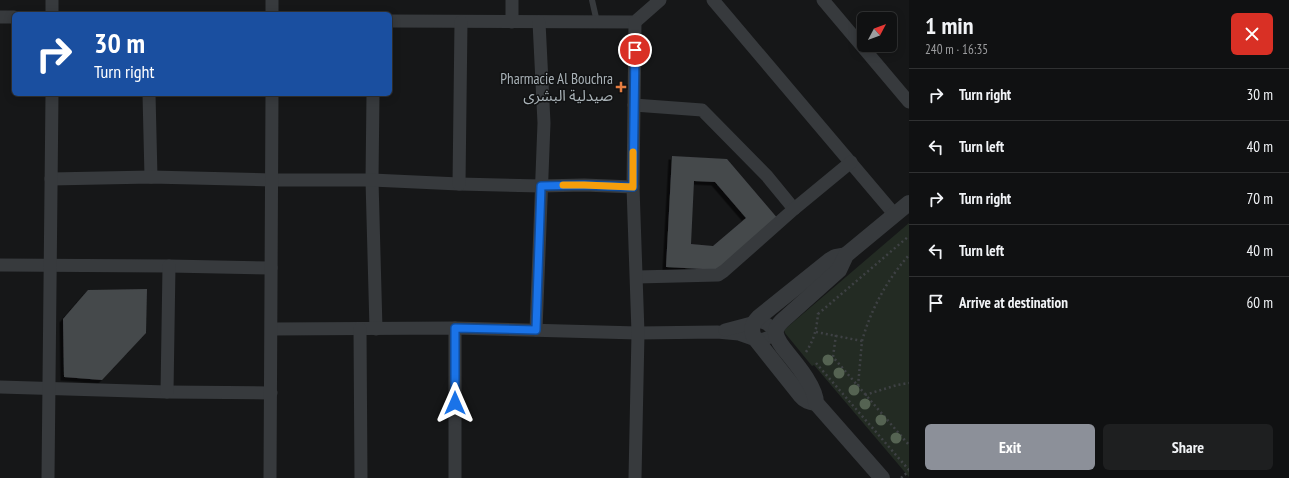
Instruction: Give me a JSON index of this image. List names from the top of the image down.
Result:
{
  "places": {
    "health": ["Pharmacie Al Bouchra صيدلية البشرى"]
  },
  "north": "top right",
  "page": {
    "heading": ["1 min", "240 m · 16:35"],
    "turn": ["30 m", "Turn right"],
    "list": [
      {
        "name": "Turn right",
        "value": "30 m"
      },
      {
        "name": "Turn left",
        "value": "40 m"
      },
      {
        "name": "Turn right",
        "value": "70 m"
      },
      {
        "name": "Turn left",
        "value": "40 m"
      },
      {
        "name": "Arrive at destination",
        "value": "60 m"
      }
    ],
    "buttons": ["Exit", "Share"]
  }
}
